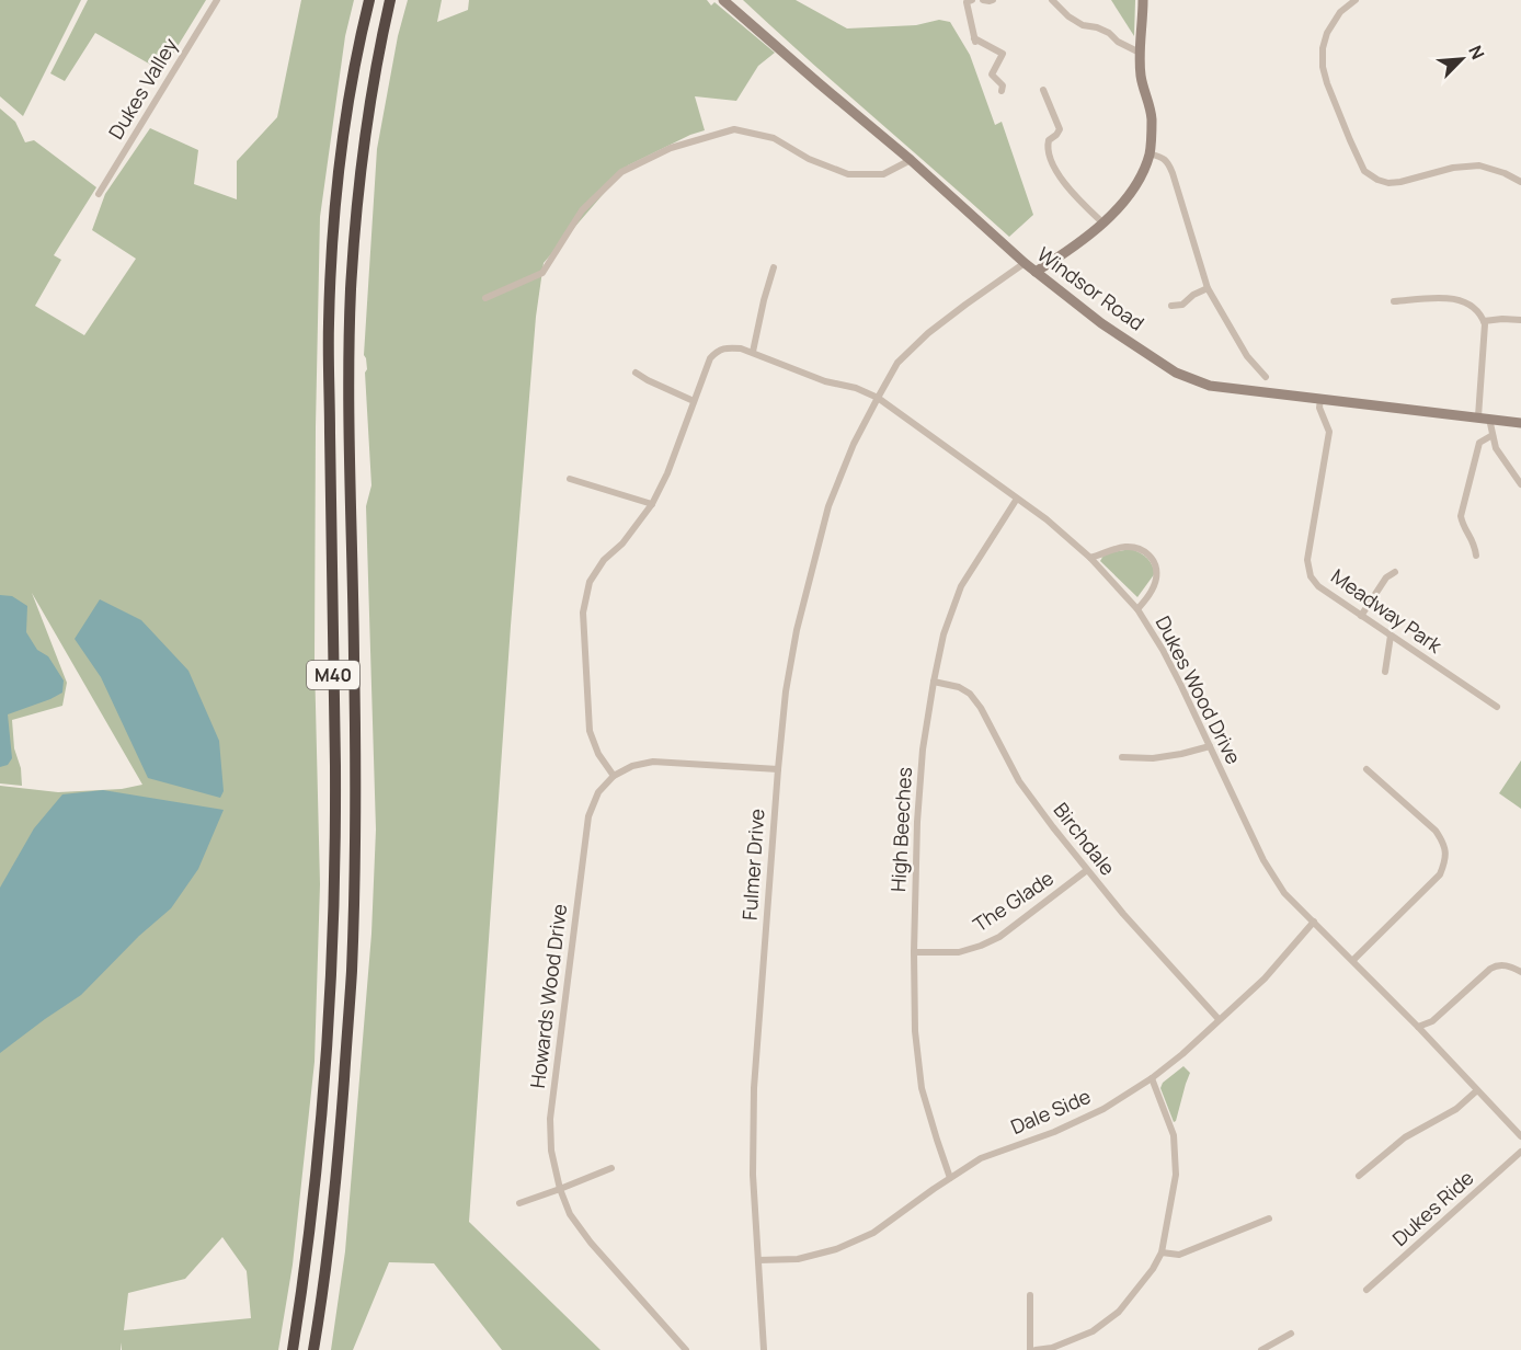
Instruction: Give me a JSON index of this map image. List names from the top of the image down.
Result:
{
  "streets": {
    "highway": ["M40"],
    "main road": ["Windsor Road"],
    "street": [
      "Dukes Valley",
      "Meadway Park",
      "Dukes Wood Drive",
      "High Beeches",
      "Birchdale",
      "Fulmer Drive",
      "The Glade",
      "Howards Wood Drive",
      "Dale Side",
      "Dukes Ride"
    ]
  },
  "crossings": [
    ["Windsor Road", "Meadway Park"],
    ["Dukes Wood Drive", "High Beeches"],
    ["Dukes Wood Drive", "Fulmer Drive"],
    ["Dukes Wood Drive", "Dale Side"],
    ["High Beeches", "Birchdale"],
    ["High Beeches", "The Glade"],
    ["High Beeches", "Dale Side"],
    ["Birchdale", "The Glade"],
    ["Birchdale", "Dale Side"],
    ["Fulmer Drive", "Dale Side"]
  ],
  "north": "top right"
}
